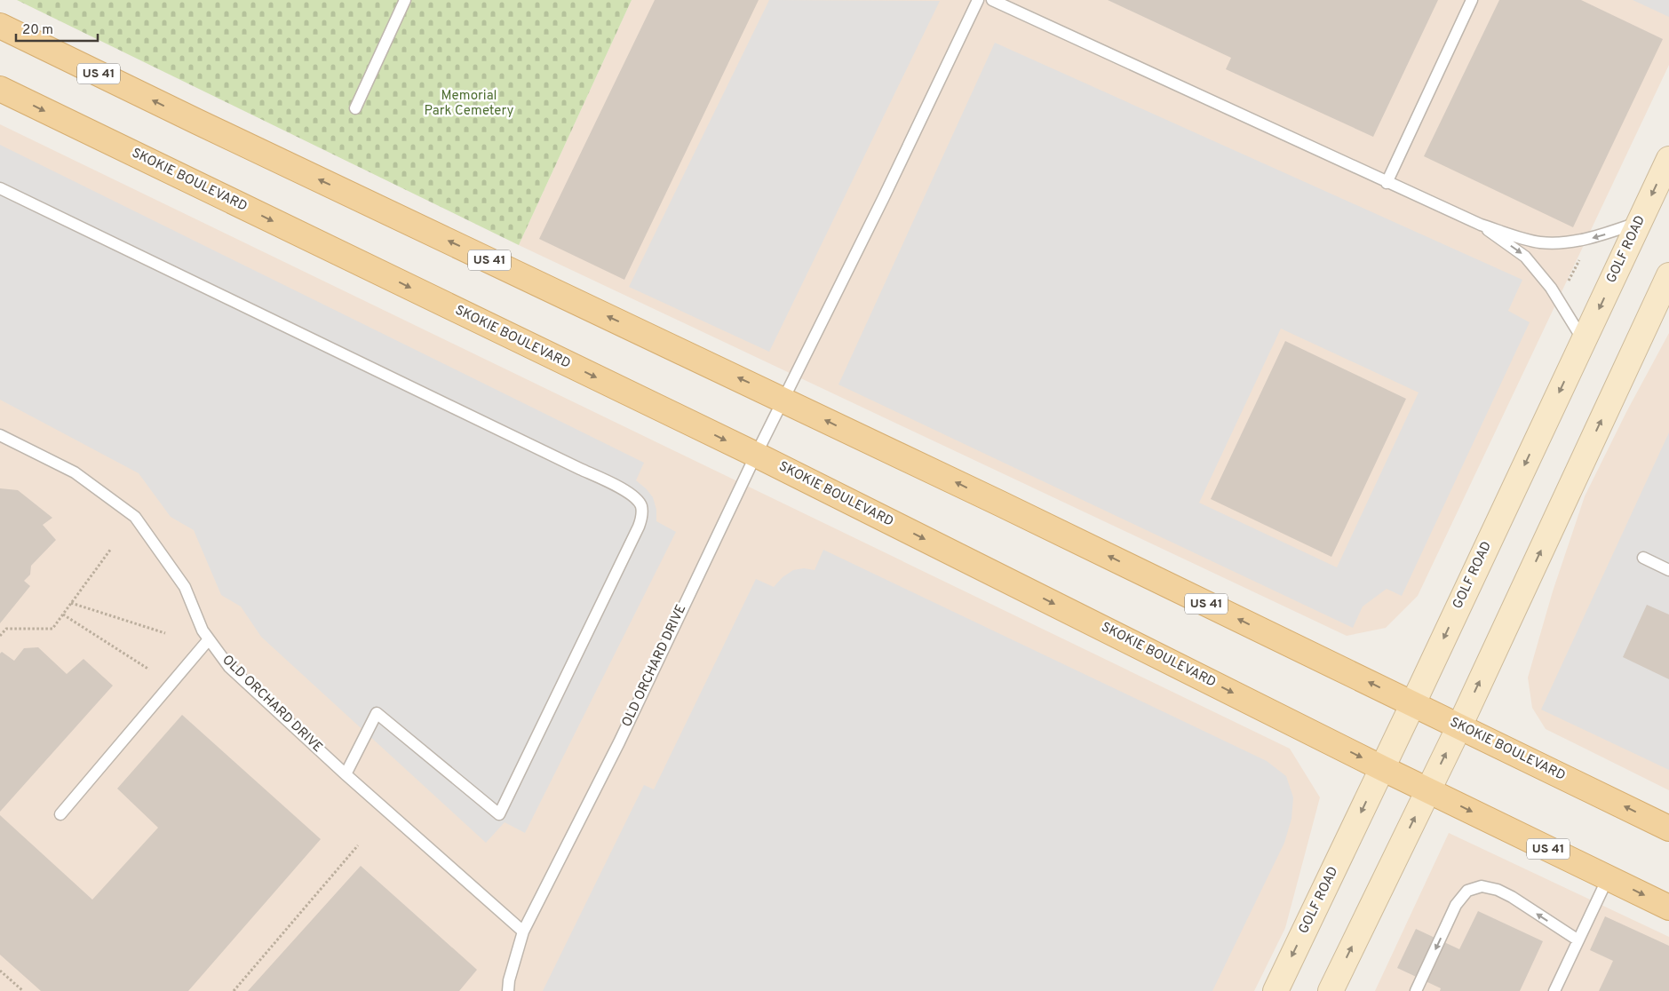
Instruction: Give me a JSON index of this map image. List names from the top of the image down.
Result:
{
  "streets": {
    "main road": ["US 41", "SKOKIE BOULEVARD", "GOLF ROAD"],
    "lane": ["OLD ORCHARD DRIVE"]
  },
  "crossings": [
    ["SKOKIE BOULEVARD", "GOLF ROAD"],
    ["SKOKIE BOULEVARD", "OLD ORCHARD DRIVE"]
  ],
  "parks": ["Memorial Park Cemetery"],
  "scale_bar": "20 m"
}
